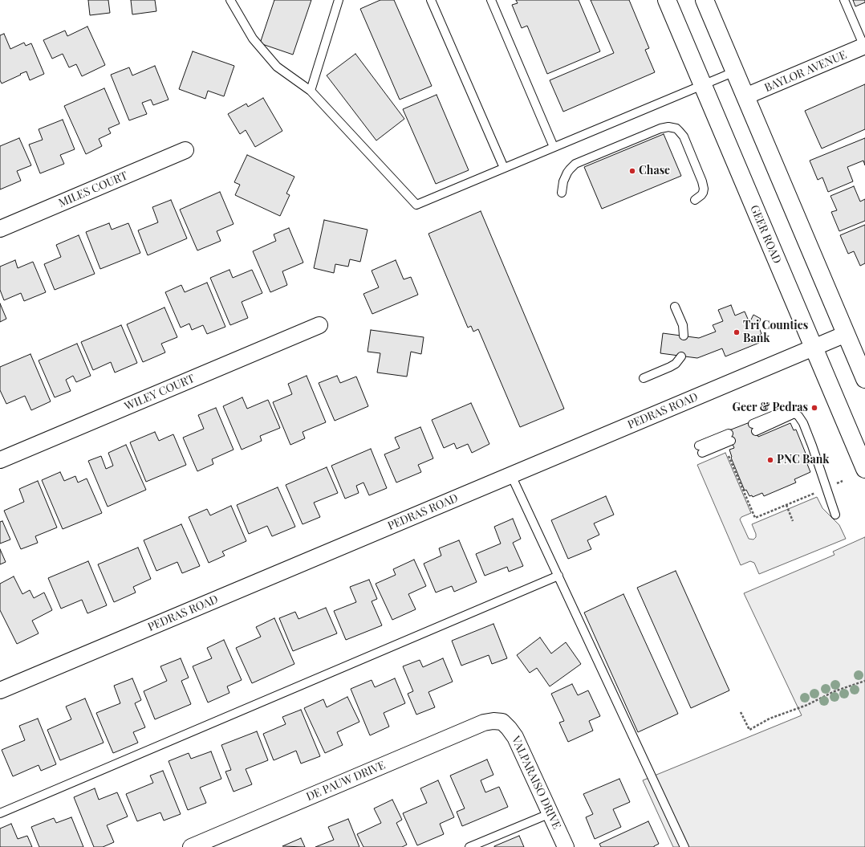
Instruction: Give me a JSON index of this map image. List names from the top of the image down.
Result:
{
  "streets": {
    "main road": ["GEER ROAD"],
    "street": [
      "BAYLOR AVENUE",
      "MILES COURT",
      "WILEY COURT",
      "PEDRAS ROAD",
      "DE PAUW DRIVE",
      "VALPARAISO DRIVE"
    ]
  },
  "crossings": [
    ["GEER ROAD", "PEDRAS ROAD"],
    ["DE PAUW DRIVE", "VALPARAISO DRIVE"]
  ],
  "places": [
    "Chase",
    "Tri Counties Bank",
    "Geer & Pedras",
    "PNC Bank"
  ]
}
